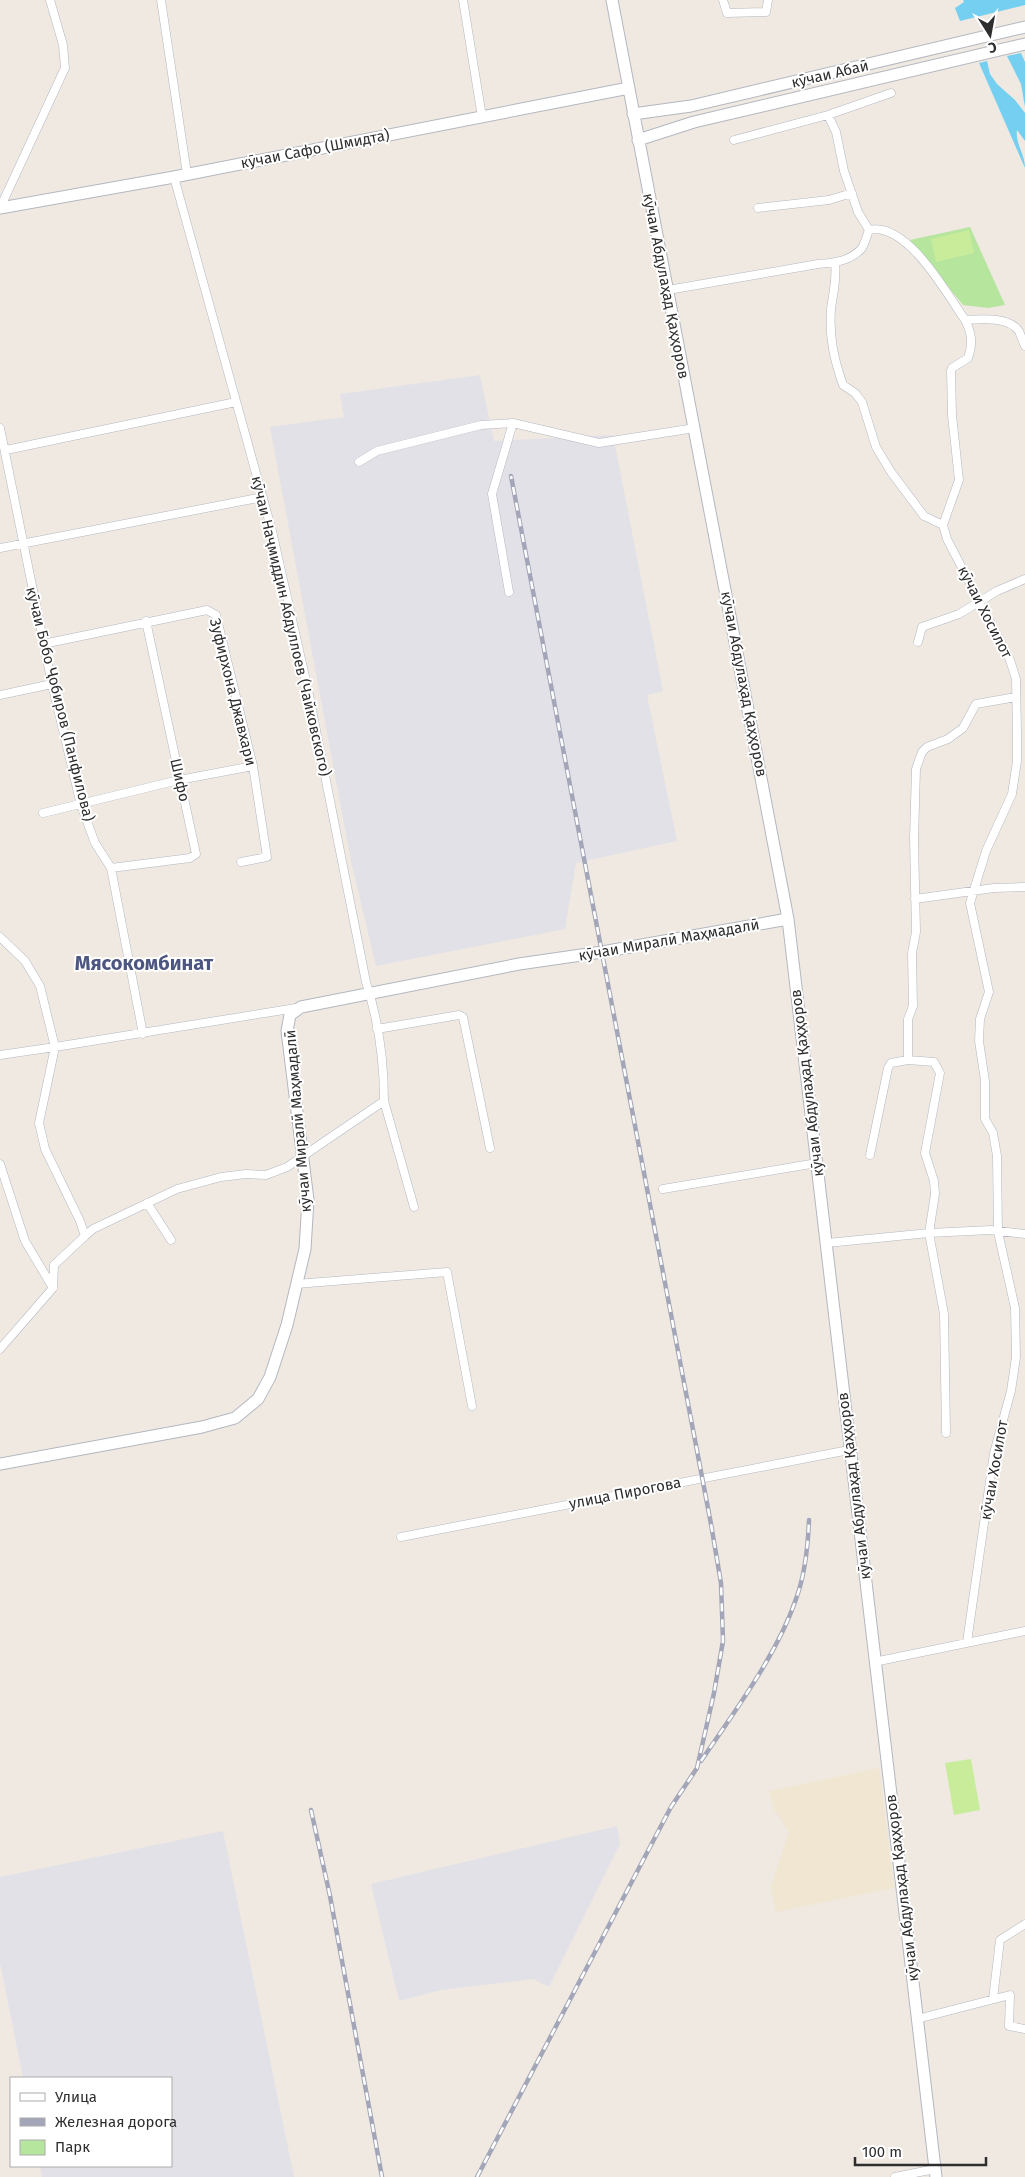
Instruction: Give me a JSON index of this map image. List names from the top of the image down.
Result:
{
  "streets": {
    "main road": [
      "кӯчаи Абаӣ",
      "кӯчаи Сафо (Шмидта)",
      "кӯчаи Абдулаҳад Қаҳҳоров",
      "кӯчаи Миралӣ Маҳмадалӣ"
    ],
    "street": [
      "кӯчаи Хосилот",
      "кӯчаи Наҷмиддин Абдуллоев (Чайковского)",
      "Зуфирхона Джавхари",
      "кӯчаи Бобо Ҷобиров (Панфилова)",
      "Шифо",
      "улица Пирогова"
    ]
  },
  "crossings": [
    ["кӯчаи Абаӣ", "кӯчаи Абдулаҳад Қаҳҳоров"],
    ["кӯчаи Сафо (Шмидта)", "кӯчаи Абдулаҳад Қаҳҳоров"],
    ["кӯчаи Сафо (Шмидта)", "кӯчаи Наҷмиддин Абдуллоев (Чайковского)"],
    ["кӯчаи Абдулаҳад Қаҳҳоров", "кӯчаи Миралӣ Маҳмадалӣ"],
    ["кӯчаи Абдулаҳад Қаҳҳоров", "улица Пирогова"],
    ["кӯчаи Наҷмиддин Абдуллоев (Чайковского)", "кӯчаи Миралӣ Маҳмадалӣ"],
    ["Зуфирхона Джавхари", "кӯчаи Бобо Ҷобиров (Панфилова)"],
    ["Зуфирхона Джавхари", "Шифо"],
    ["кӯчаи Бобо Ҷобиров (Панфилова)", "Шифо"]
  ],
  "districts": ["Мясокомбинат"],
  "legend": ["Улица", "Железная дорога", "Парк"],
  "scale_bar": "100 m",
  "north": "bottom"
}
